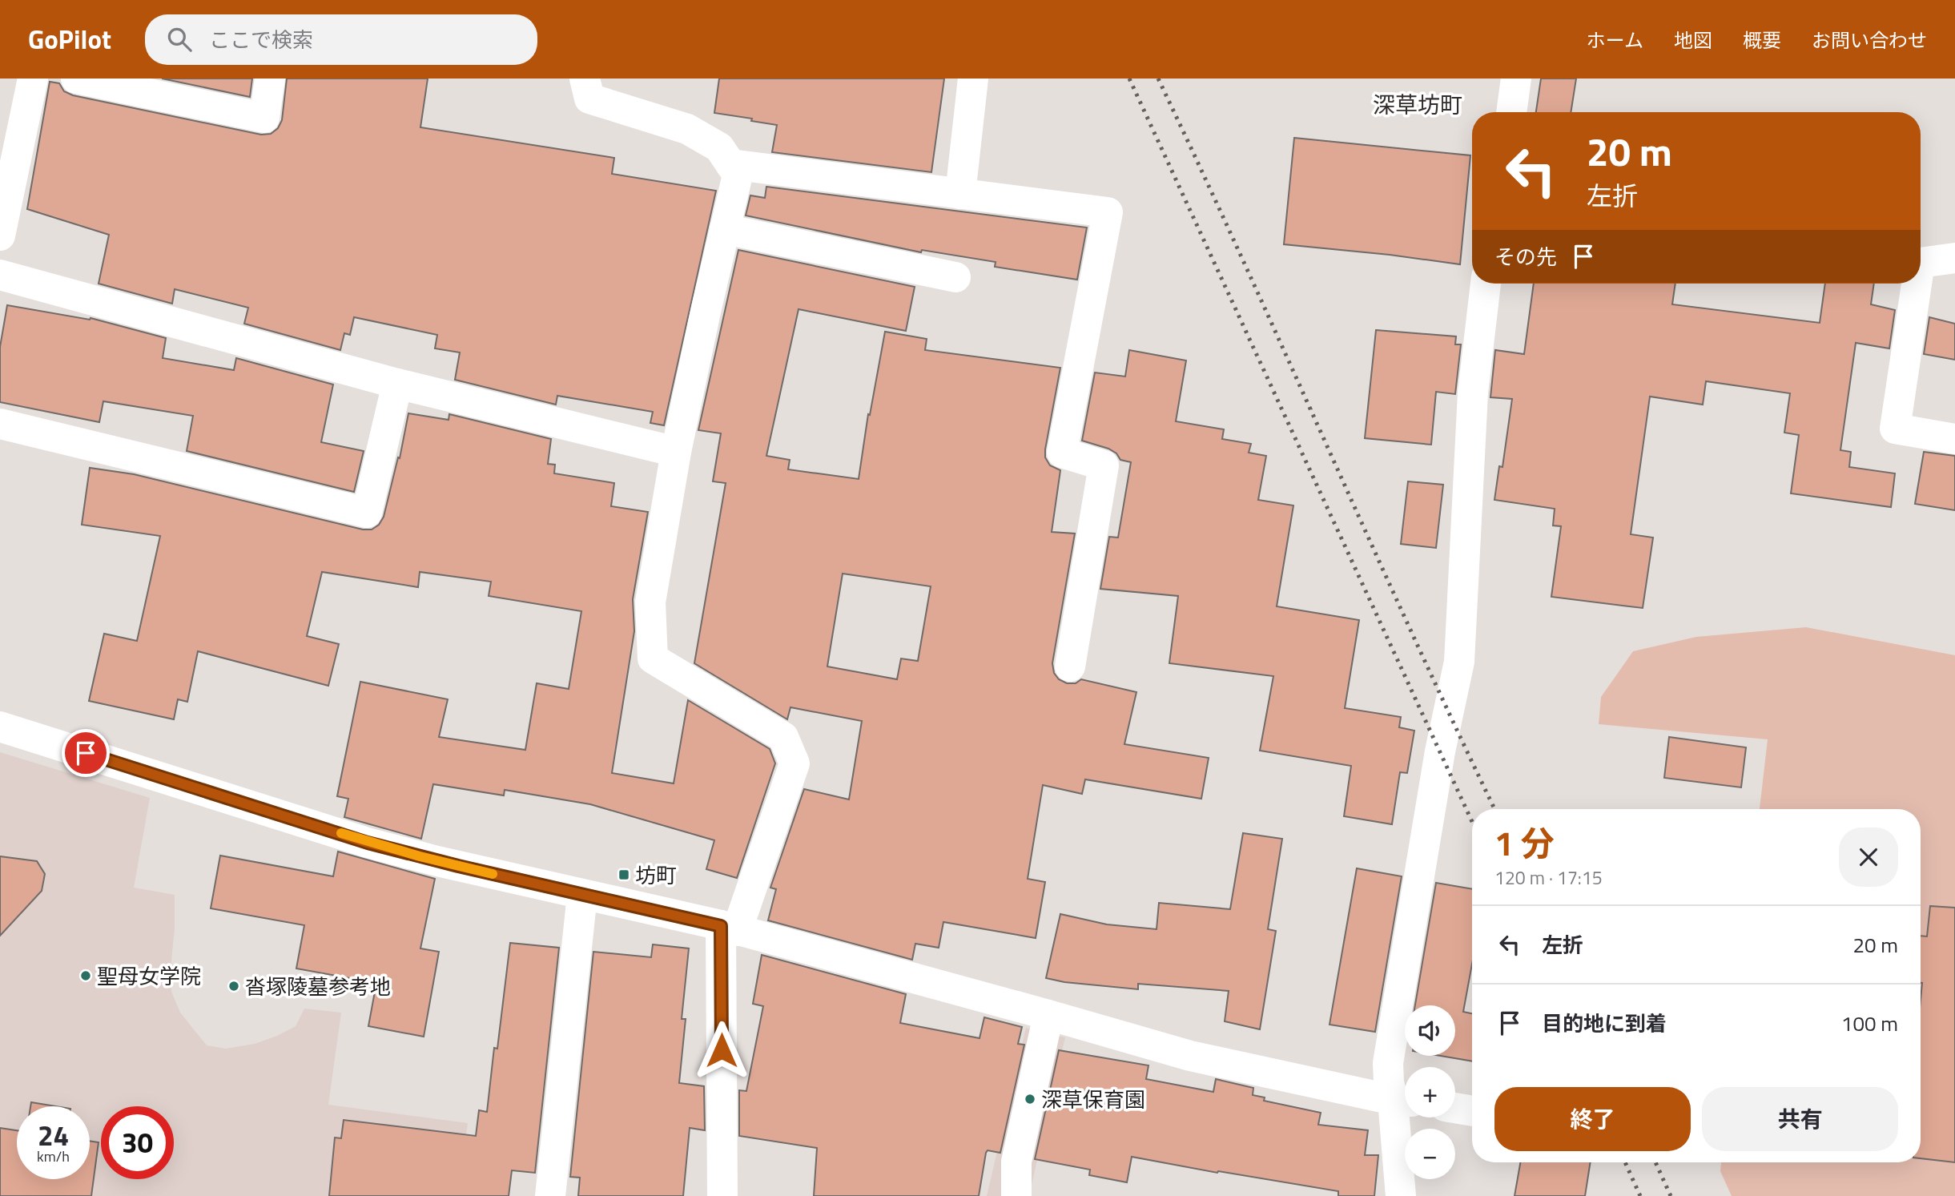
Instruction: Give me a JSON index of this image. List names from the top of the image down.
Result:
{
  "districts": ["深草坊町"],
  "places": {
    "transit": ["坊町"],
    "other": ["聖母女学院", "沓塚陵墓参考地", "深草保育園"]
  },
  "page": {
    "header": "GoPilot",
    "search": "ここで検索",
    "nav": [
      "ホーム",
      "地図",
      "概要",
      "お問い合わせ"
    ],
    "turn": ["20 m", "左折"],
    "then": "その先",
    "heading": ["1 分", "120 m · 17:15"],
    "list": [
      {
        "name": "左折",
        "value": "20 m"
      },
      {
        "name": "目的地に到着",
        "value": "100 m"
      }
    ],
    "map_buttons": ["+", "−"],
    "buttons": ["終了", "共有"],
    "speed": "24 km/h",
    "limit": "30"
  }
}
